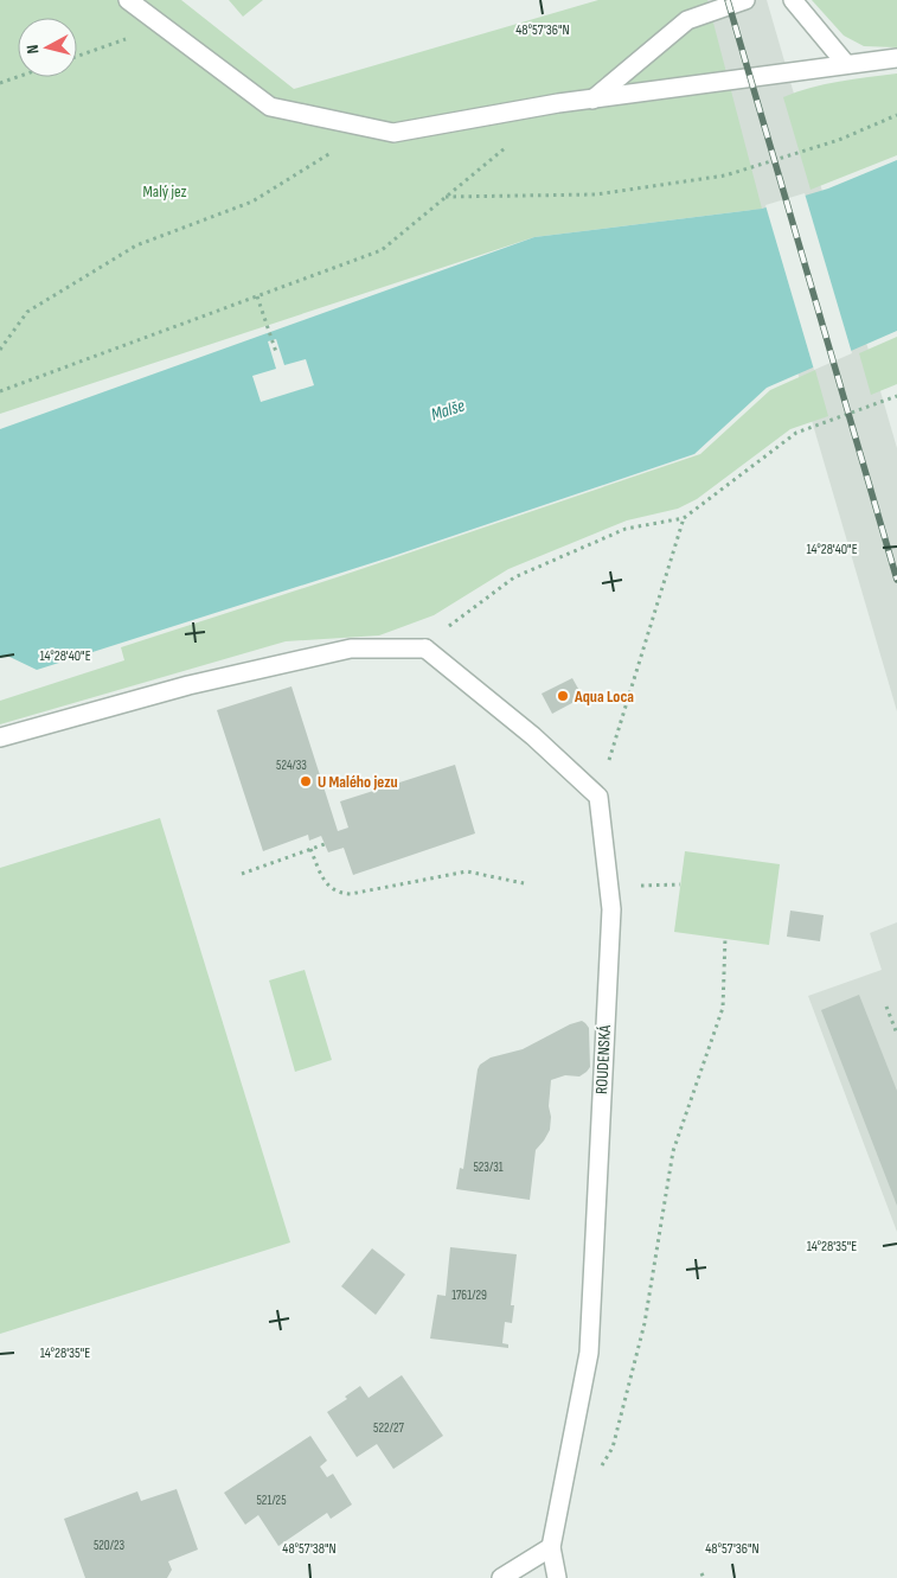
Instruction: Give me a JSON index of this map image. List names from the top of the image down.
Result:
{
  "streets": {
    "street": ["ROUDENSKÁ"]
  },
  "water": ["Malše"],
  "parks": ["Malý jez"],
  "places": ["Aqua Loca", "U Malého jezu"],
  "house_numbers": [
    "524/33",
    "523/31",
    "1761/29",
    "522/27",
    "521/25",
    "520/23"
  ],
  "north": "left",
  "coordinates": [
    "48°57'36\"N",
    "14°28'40\"E",
    "14°28'35\"E",
    "48°57'38\"N"
  ]
}
